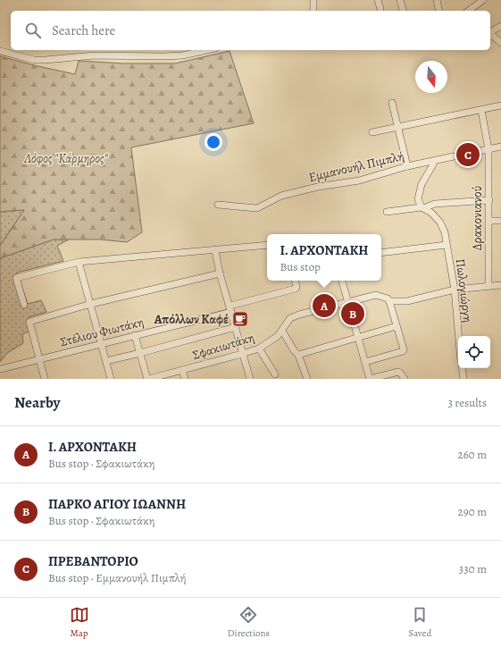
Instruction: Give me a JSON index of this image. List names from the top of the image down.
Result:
{
  "streets": {
    "street": [
      "Εµµανουήλ Πιµπλή",
      "Δρακονιανού",
      "Πωλογιώργη",
      "Στέλιου Φιωτάκη",
      "Σφακιωτάκη"
    ]
  },
  "crossings": [
    ["Εµµανουήλ Πιµπλή", "Δρακονιανού"],
    ["Δρακονιανού", "Σφακιωτάκη"],
    ["Πωλογιώργη", "Σφακιωτάκη"]
  ],
  "parks": ["Λόφος \"Κάρμηρος\""],
  "places": {
    "cafe": ["Απόλλων Καφέ"]
  },
  "north": "bottom",
  "page": {
    "search": "Search here",
    "pins": ["C", "A", "B"],
    "popup": ["Ι. ΑΡΧΟΝΤΑΚΗ", "Bus stop"],
    "heading": ["Nearby", "3 results"],
    "list": [
      {
        "mark": "A",
        "name": "Ι. ΑΡΧΟΝΤΑΚΗ",
        "note": "Bus stop · Σφακιωτάκη",
        "value": "260 m"
      },
      {
        "mark": "B",
        "name": "ΠΑΡΚΟ ΑΓΙΟΥ ΙΩΑΝΝΗ",
        "note": "Bus stop · Σφακιωτάκη",
        "value": "290 m"
      },
      {
        "mark": "C",
        "name": "ΠΡΕΒΑΝΤΟΡΙΟ",
        "note": "Bus stop · Εµµανουήλ Πιµπλή",
        "value": "330 m"
      }
    ],
    "nav": ["Map", "Directions", "Saved"]
  }
}
